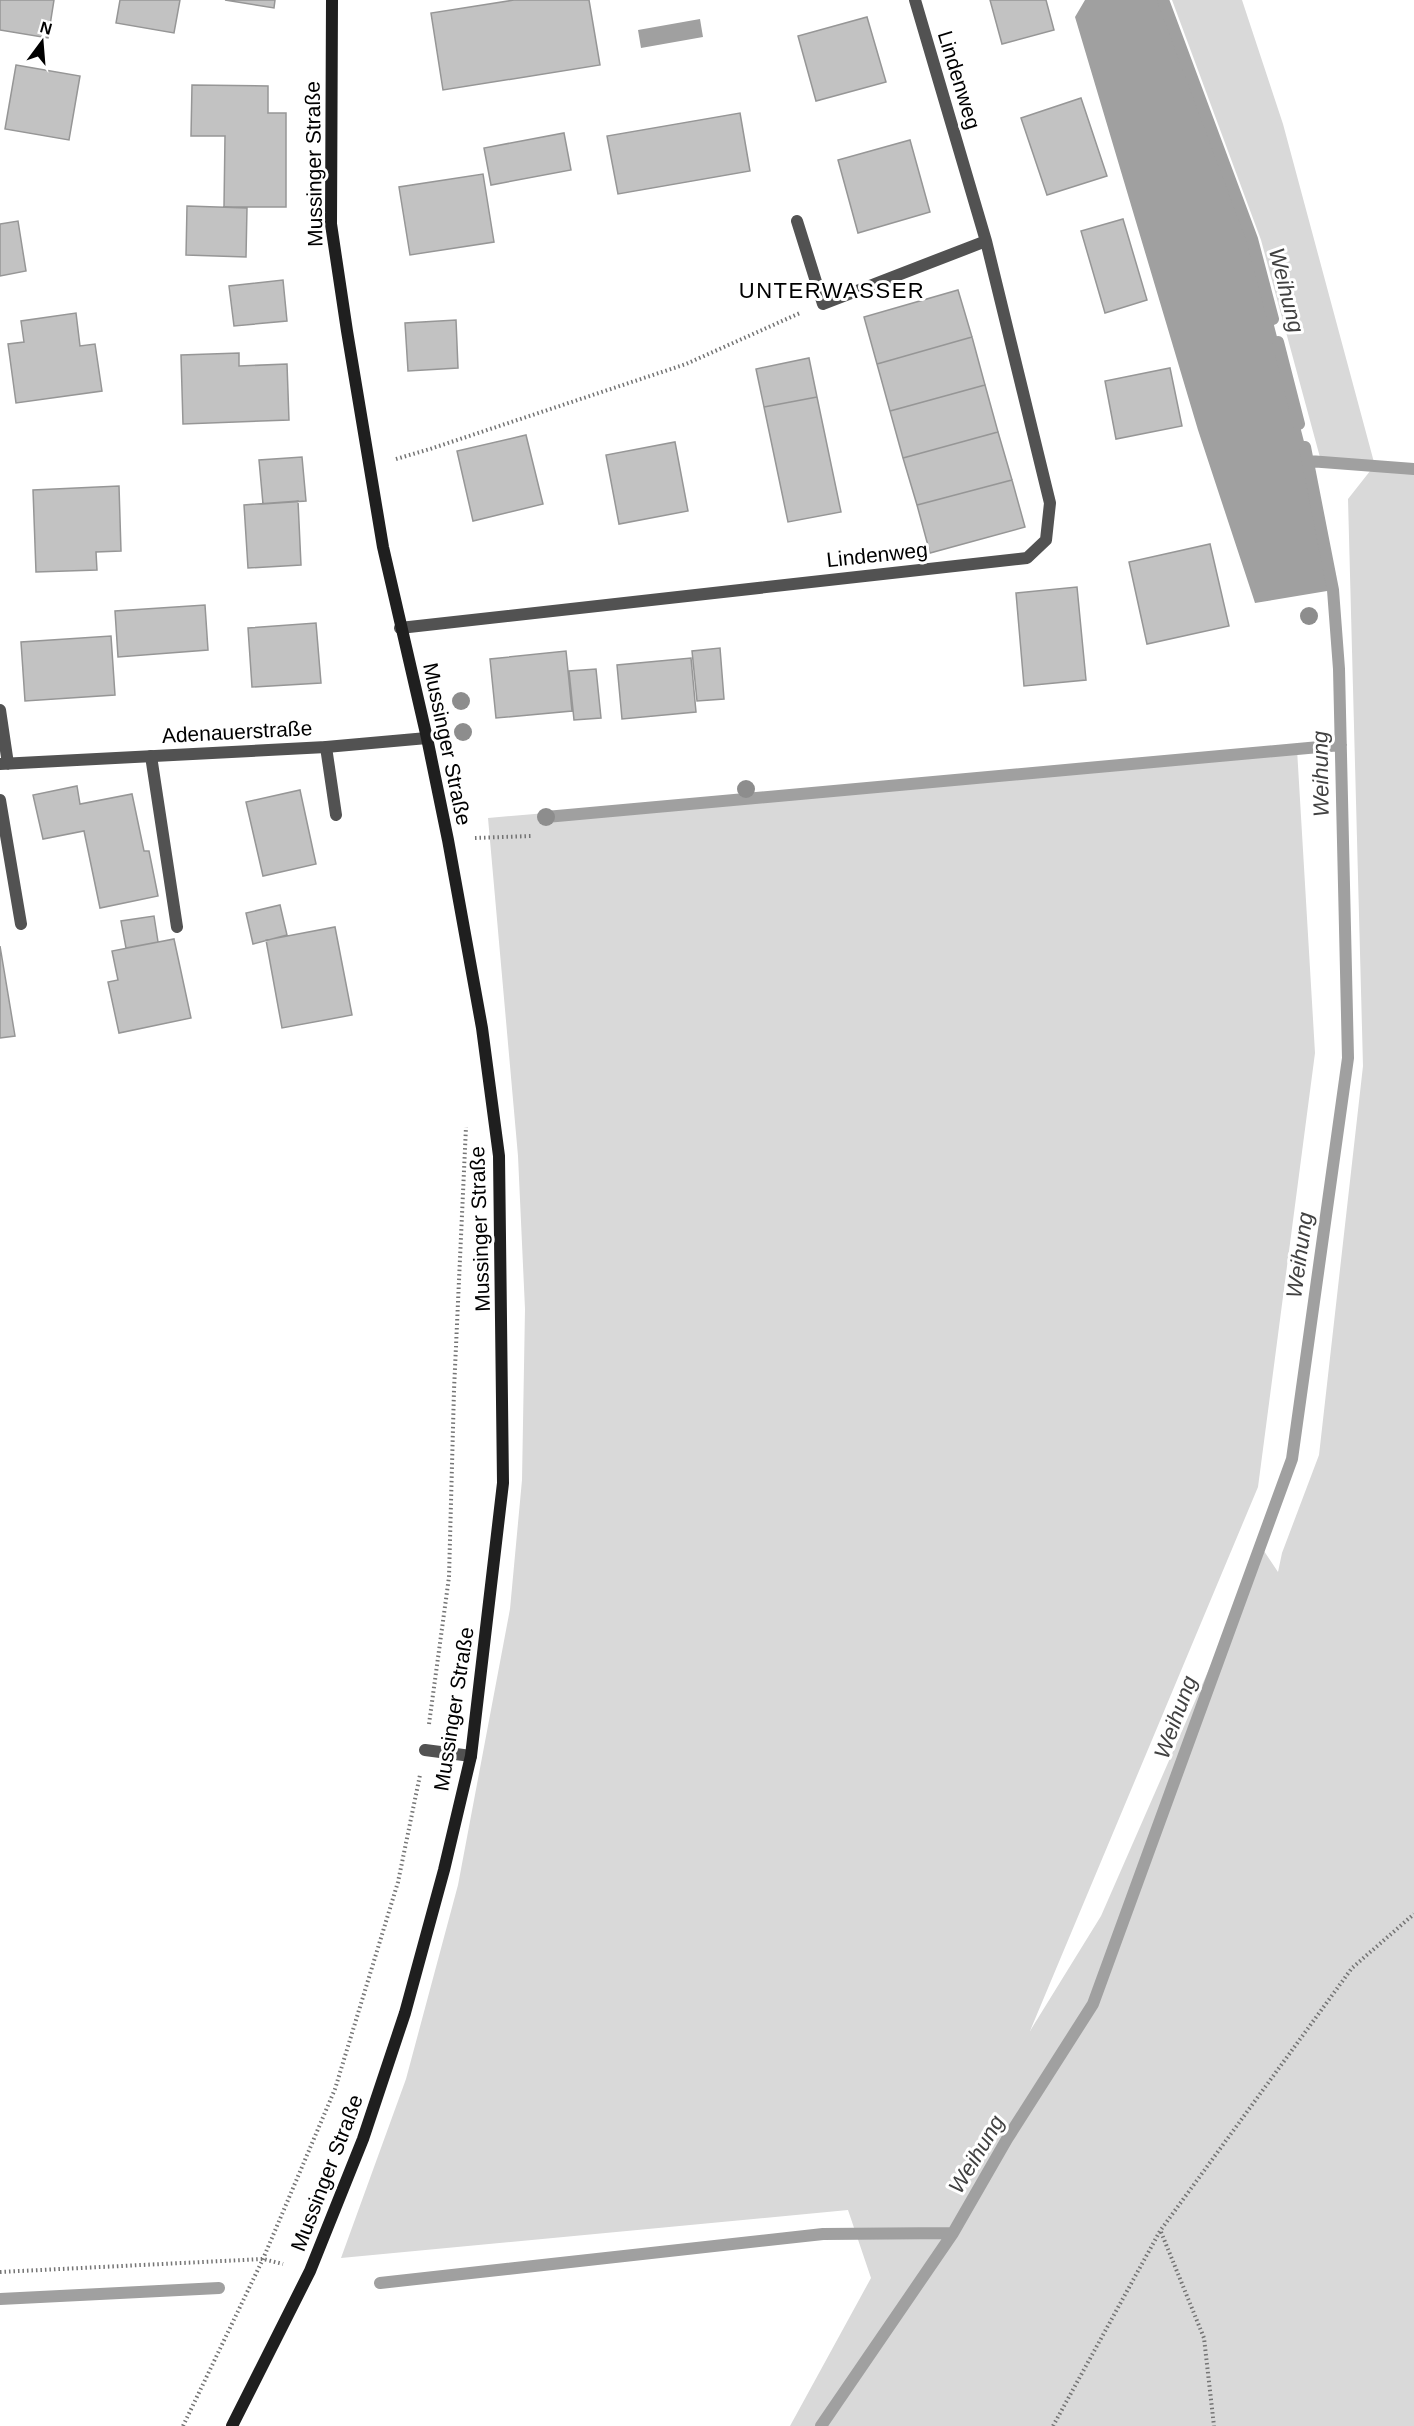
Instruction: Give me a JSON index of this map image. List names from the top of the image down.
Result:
{
  "streets": {
    "street": ["Lindenweg", "Mussinger Straße", "Adenauerstraße"]
  },
  "crossings": [
    ["Lindenweg", "Mussinger Straße"],
    ["Mussinger Straße", "Adenauerstraße"]
  ],
  "districts": ["UNTERWASSER"],
  "water": ["Weihung"],
  "north": "top"
}
